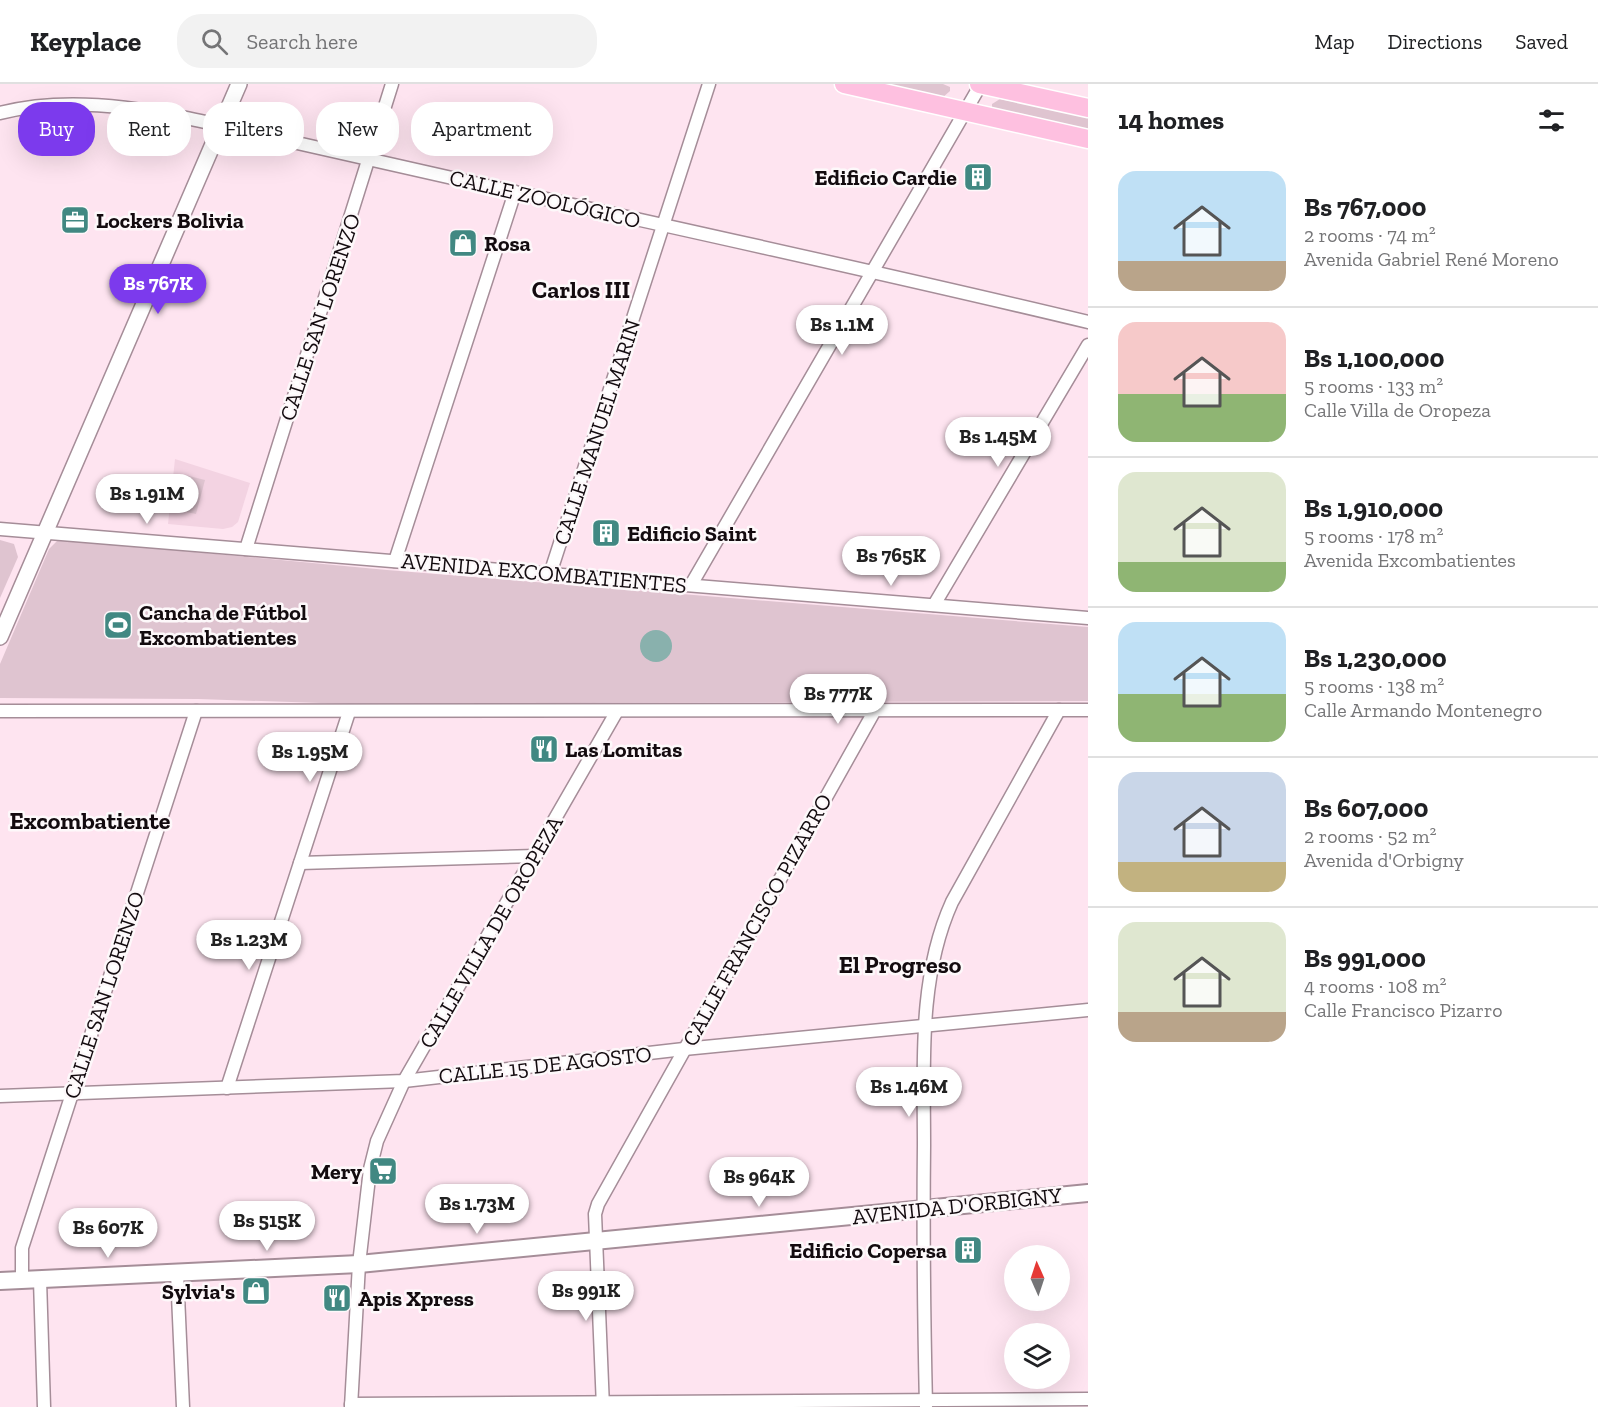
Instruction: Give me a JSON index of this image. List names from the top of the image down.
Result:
{
  "streets": {
    "main road": ["AVENIDA D'ORBIGNY"],
    "street": [
      "CALLE ZOOLÓGICO",
      "CALLE SAN LORENZO",
      "CALLE MANUEL MARIN",
      "AVENIDA EXCOMBATIENTES",
      "CALLE FRANCISCO PIZARRO",
      "CALLE VILLA DE OROPEZA",
      "CALLE 15 DE AGOSTO"
    ]
  },
  "crossings": [
    ["CALLE ZOOLÓGICO", "CALLE SAN LORENZO"],
    ["CALLE ZOOLÓGICO", "CALLE MANUEL MARIN"],
    ["CALLE SAN LORENZO", "AVENIDA EXCOMBATIENTES"],
    ["CALLE SAN LORENZO", "CALLE 15 DE AGOSTO"],
    ["CALLE SAN LORENZO", "AVENIDA D'ORBIGNY"],
    ["CALLE MANUEL MARIN", "AVENIDA EXCOMBATIENTES"],
    ["CALLE FRANCISCO PIZARRO", "CALLE 15 DE AGOSTO"],
    ["CALLE FRANCISCO PIZARRO", "AVENIDA D'ORBIGNY"],
    ["CALLE VILLA DE OROPEZA", "CALLE 15 DE AGOSTO"],
    ["CALLE VILLA DE OROPEZA", "AVENIDA D'ORBIGNY"]
  ],
  "districts": ["Carlos III", "Excombatiente", "El Progreso"],
  "places": {
    "building": ["Edificio Cardie", "Edificio Saint", "Edificio Copersa"],
    "office": ["Lockers Bolivia"],
    "shop": ["Rosa", "Sylvia's"],
    "sports": ["Cancha de Fútbol Excombatientes"],
    "restaurant": ["Las Lomitas", "Apis Xpress"],
    "supermarket": ["Mery"]
  },
  "north": "top",
  "page": {
    "header": "Keyplace",
    "search": "Search here",
    "nav": ["Map", "Directions", "Saved"],
    "heading": "14 homes",
    "chip": [
      "Buy",
      "Rent",
      "Filters",
      "New",
      "Apartment"
    ],
    "list": [
      {
        "name": "Bs 767,000",
        "note": "2 rooms · 74 m² · Avenida Gabriel René Moreno"
      },
      {
        "name": "Bs 1,100,000",
        "note": "5 rooms · 133 m² · Calle Villa de Oropeza"
      },
      {
        "name": "Bs 1,910,000",
        "note": "5 rooms · 178 m² · Avenida Excombatientes"
      },
      {
        "name": "Bs 1,230,000",
        "note": "5 rooms · 138 m² · Calle Armando Montenegro"
      },
      {
        "name": "Bs 607,000",
        "note": "2 rooms · 52 m² · Avenida d'Orbigny"
      },
      {
        "name": "Bs 991,000",
        "note": "4 rooms · 108 m² · Calle Francisco Pizarro"
      }
    ],
    "price": [
      "Bs 767K",
      "Bs 1.1M",
      "Bs 1.45M",
      "Bs 1.91M",
      "Bs 765K",
      "Bs 777K",
      "Bs 1.95M",
      "Bs 1.23M",
      "Bs 1.46M",
      "Bs 964K",
      "Bs 1.73M",
      "Bs 515K",
      "Bs 607K",
      "Bs 991K"
    ]
  }
}
